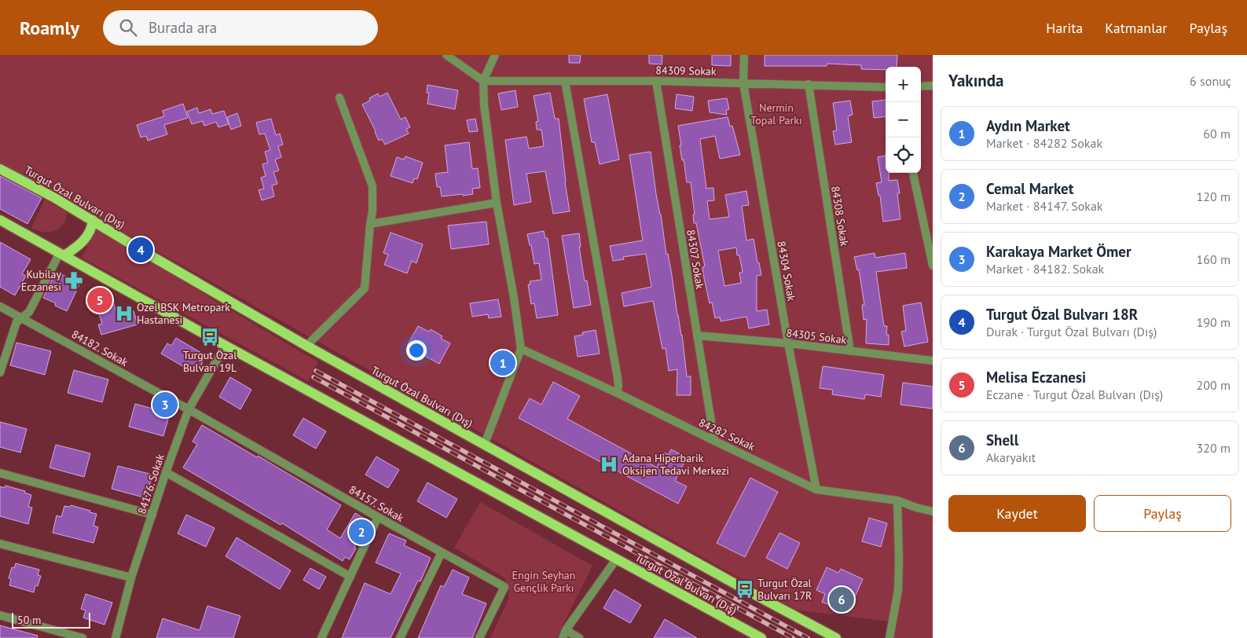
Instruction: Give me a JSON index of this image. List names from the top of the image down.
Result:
{
  "streets": {
    "main road": ["Turgut Özal Bulvarı (Dış)"],
    "street": [
      "84309 Sokak",
      "84308 Sokak",
      "84307 Sokak",
      "84304 Sokak",
      "84305 Sokak",
      "84182. Sokak",
      "84282 Sokak",
      "84176. Sokak",
      "84157. Sokak"
    ]
  },
  "crossings": [
    ["84309 Sokak", "84308 Sokak"],
    ["84309 Sokak", "84307 Sokak"],
    ["84309 Sokak", "84304 Sokak"],
    ["Turgut Özal Bulvarı (Dış)", "84176. Sokak"],
    ["84308 Sokak", "84305 Sokak"],
    ["84307 Sokak", "84305 Sokak"],
    ["84307 Sokak", "84282 Sokak"],
    ["84304 Sokak", "84305 Sokak"],
    ["84304 Sokak", "84282 Sokak"],
    ["84182. Sokak", "84176. Sokak"],
    ["84182. Sokak", "84157. Sokak"],
    ["84176. Sokak", "84157. Sokak"]
  ],
  "parks": ["Nermin Topal Parkı", "Engin Seyhan Gençlik Parkı"],
  "places": {
    "pharmacy": ["Kubilay Eczanesi"],
    "hospital": ["Ozel BSK Metropark Hastanesi", "Adana Hiperbarik Oksijen Tedavi Merkezi"],
    "bus stop": ["Turgut Özal Bulvarı 19L", "Turgut Özal Bulvarı 17R"]
  },
  "scale_bar": "50 m",
  "page": {
    "header": "Roamly",
    "search": "Burada ara",
    "nav": ["Harita", "Katmanlar", "Paylaş"],
    "heading": ["Yakında", "6 sonuç"],
    "map_buttons": ["+", "−"],
    "list": [
      {
        "mark": "1",
        "name": "Aydın Market",
        "note": "Market · 84282 Sokak",
        "value": "60 m"
      },
      {
        "mark": "2",
        "name": "Cemal Market",
        "note": "Market · 84147. Sokak",
        "value": "120 m"
      },
      {
        "mark": "3",
        "name": "Karakaya Market Ömer",
        "note": "Market · 84182. Sokak",
        "value": "160 m"
      },
      {
        "mark": "4",
        "name": "Turgut Özal Bulvarı 18R",
        "note": "Durak · Turgut Özal Bulvarı (Dış)",
        "value": "190 m"
      },
      {
        "mark": "5",
        "name": "Melisa Eczanesi",
        "note": "Eczane · Turgut Özal Bulvarı (Dış)",
        "value": "200 m"
      },
      {
        "mark": "6",
        "name": "Shell",
        "note": "Akaryakıt",
        "value": "320 m"
      }
    ],
    "pins": [
      "4",
      "5",
      "1",
      "3",
      "2",
      "6"
    ],
    "buttons": ["Kaydet", "Paylaş"],
    "scale": "50 m"
  }
}
